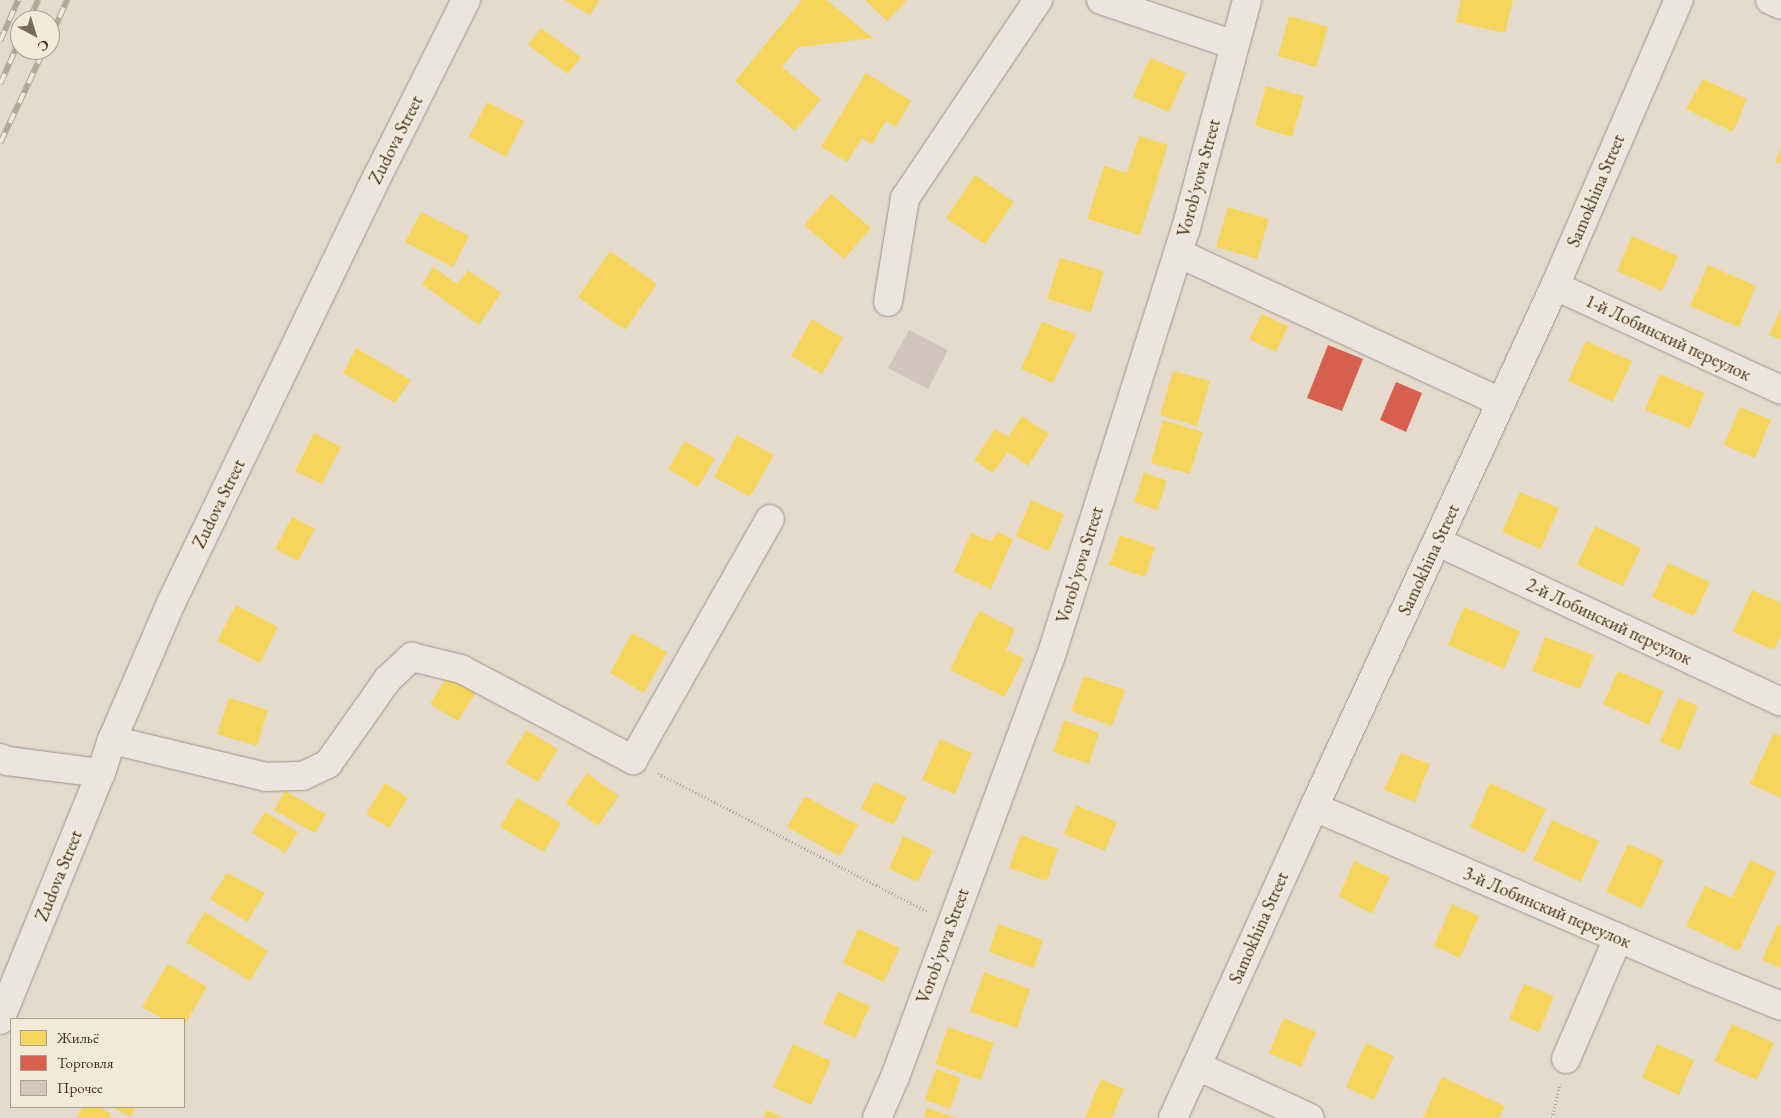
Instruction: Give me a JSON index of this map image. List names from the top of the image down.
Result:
{
  "streets": {
    "street": [
      "Zudova Street",
      "Vorob'yova Street",
      "Samokhina Street",
      "1-й Лобинский переулок",
      "2-й Лобинский переулок",
      "3-й Лобинский переулок"
    ]
  },
  "crossings": [
    ["Samokhina Street", "1-й Лобинский переулок"],
    ["Samokhina Street", "2-й Лобинский переулок"],
    ["Samokhina Street", "3-й Лобинский переулок"]
  ],
  "legend": ["Жильё", "Торговля", "Прочее"],
  "north": "bottom right"
}
